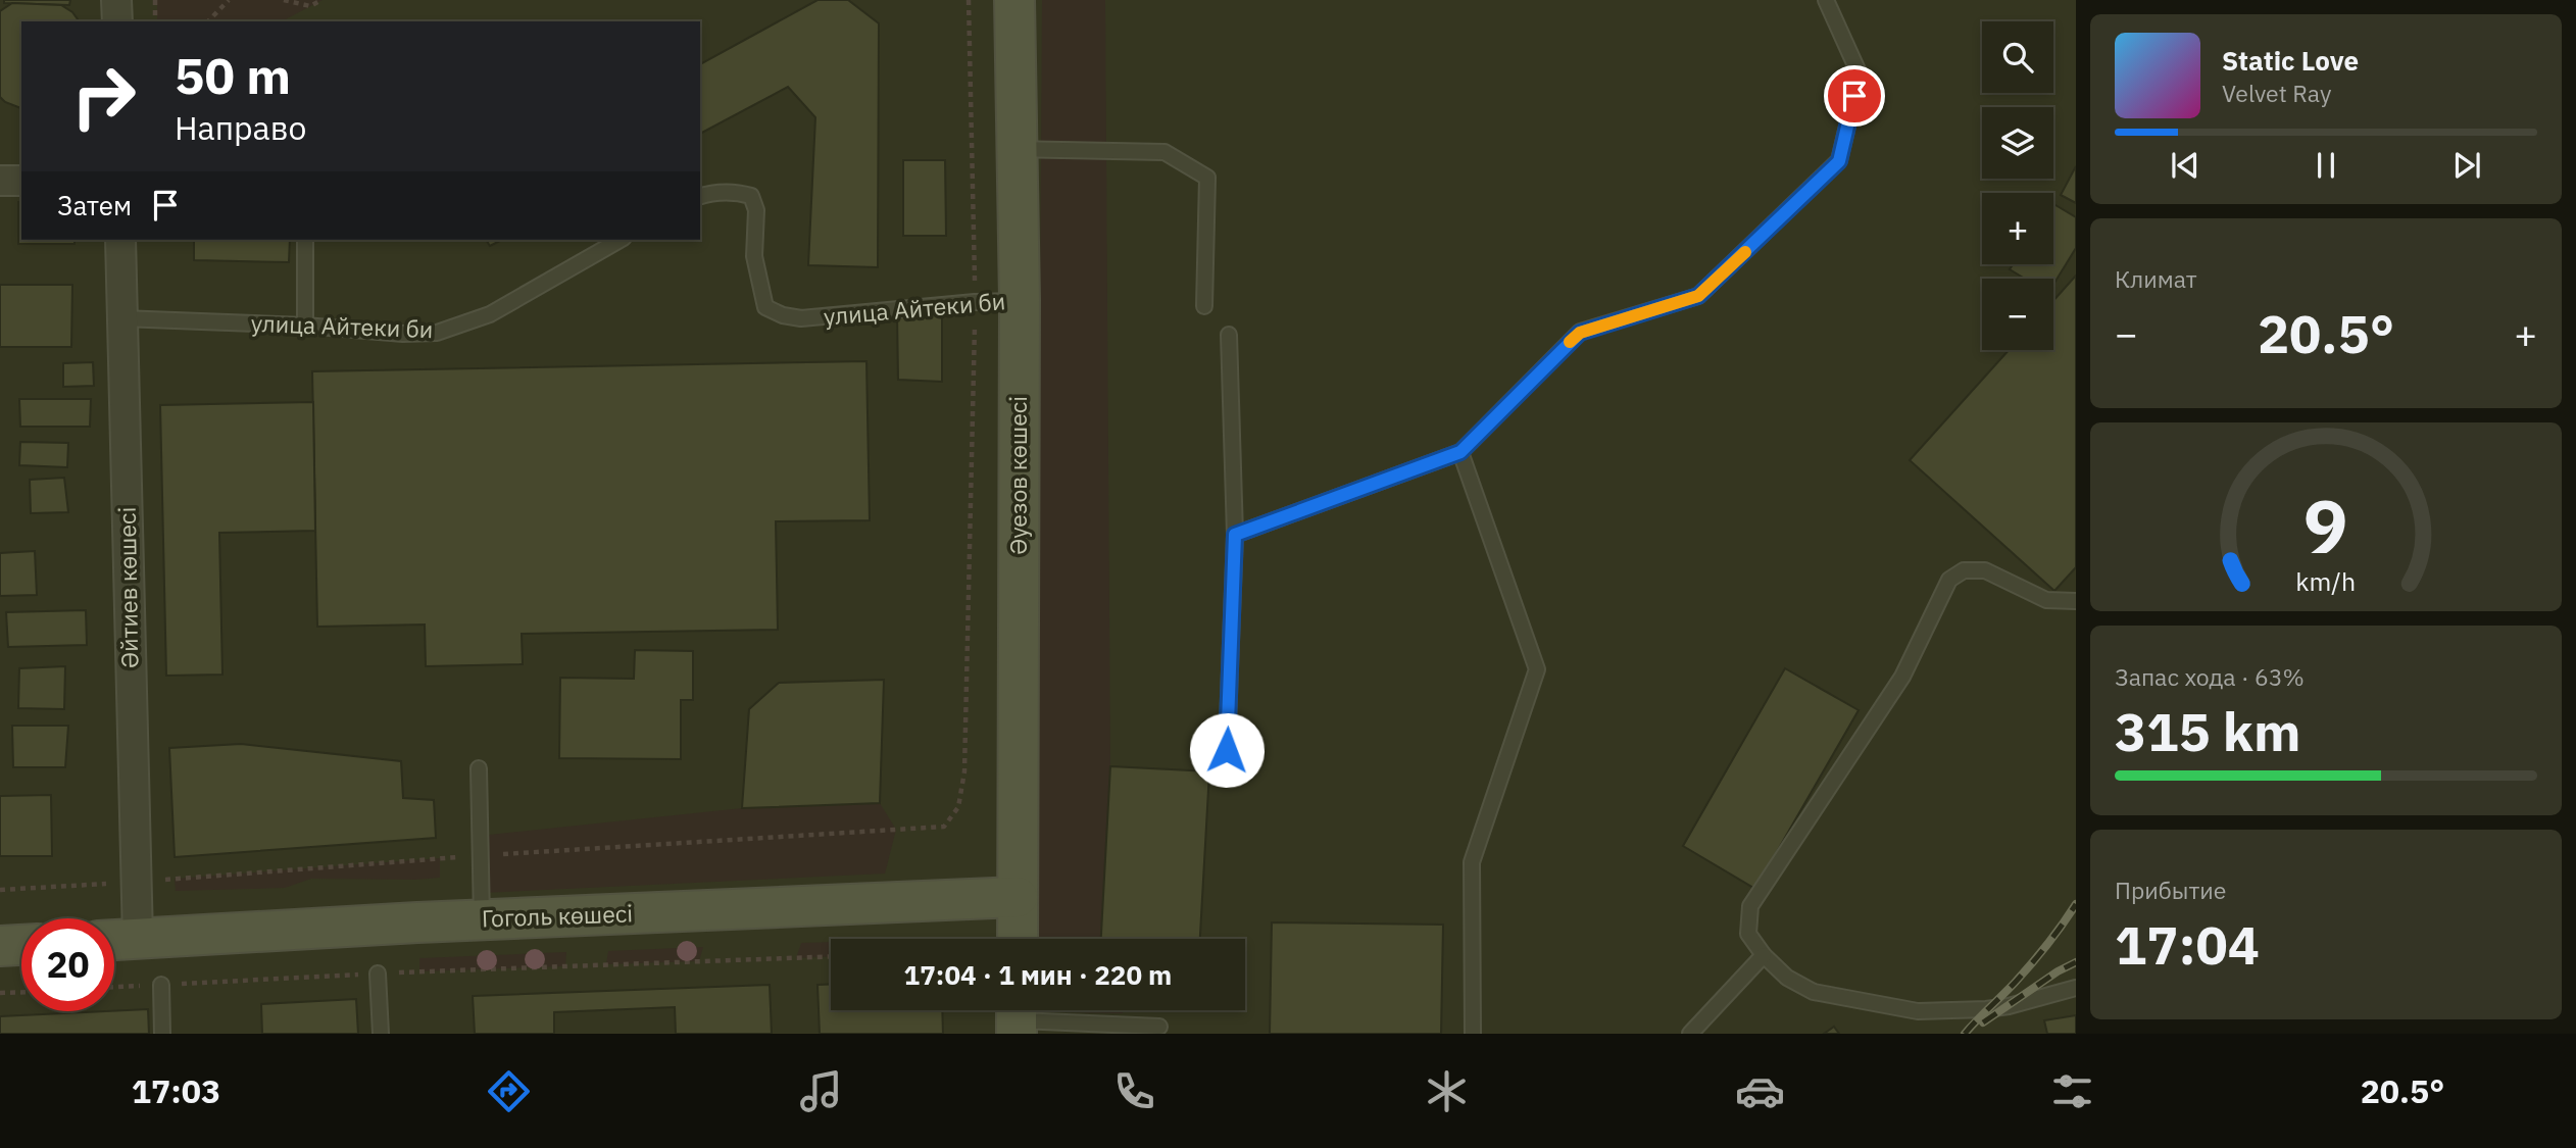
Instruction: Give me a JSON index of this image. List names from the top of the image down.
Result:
{
  "streets": {
    "main road": ["Әуезов көшесі", "Гоголь көшесі"],
    "street": ["Әйтиев көшесі"],
    "lane": ["улица Айтеки би"]
  },
  "crossings": [
    ["улица Айтеки би", "Әуезов көшесі"],
    ["улица Айтеки би", "Әйтиев көшесі"],
    ["Әуезов көшесі", "Гоголь көшесі"],
    ["Әйтиев көшесі", "Гоголь көшесі"]
  ],
  "page": {
    "map_buttons": ["+", "−"],
    "turn": ["50 m", "Направо"],
    "song": ["Static Love", "Velvet Ray"],
    "then": "Затем",
    "tile": [
      "Климат",
      ["Запас хода · 63%", "315 km"],
      ["Прибытие", "17:04"]
    ],
    "heat": ["−", "20.5°", "+"],
    "limit": "20",
    "trip": "17:04 · 1 мин · 220 m",
    "tabs": ["17:03", "20.5°"],
    "gauge": ["9", "km/h"]
  }
}
